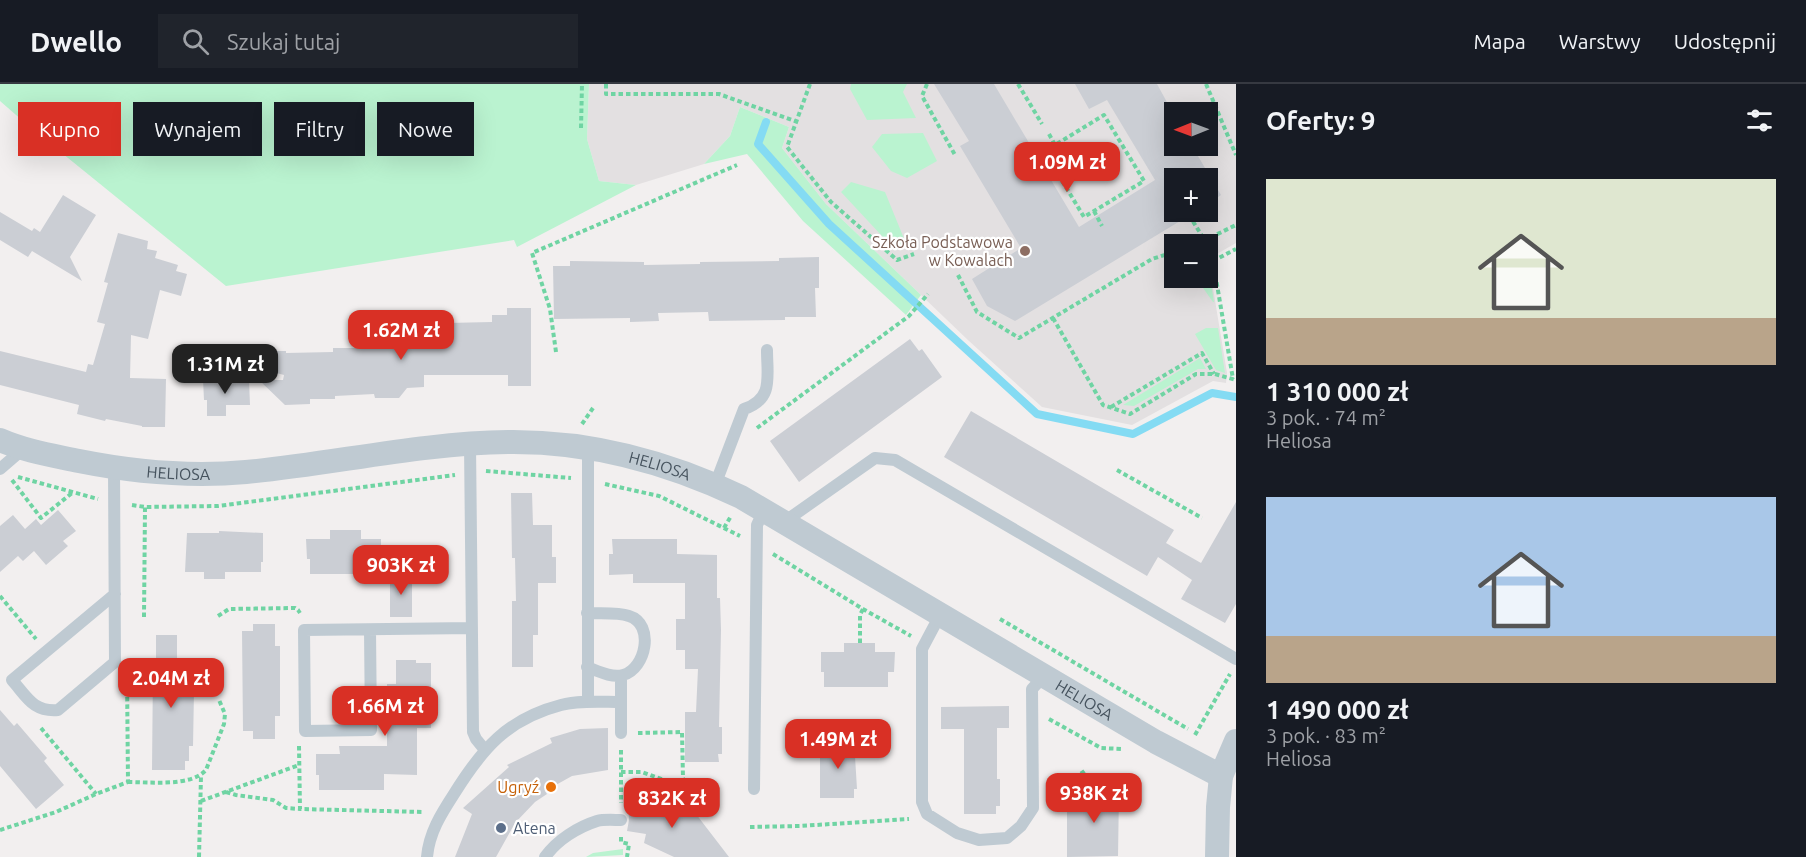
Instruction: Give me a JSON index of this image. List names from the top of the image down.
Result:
{
  "streets": {
    "street": ["HELIOSA"]
  },
  "places": ["Szkoła Podstawowa w Kowalach", "Ugryź", "Atena"],
  "north": "left",
  "page": {
    "header": "Dwello",
    "search": "Szukaj tutaj",
    "nav": ["Mapa", "Warstwy", "Udostępnij"],
    "heading": "Oferty: 9",
    "map_buttons": ["+", "−"],
    "chip": [
      "Kupno",
      "Wynajem",
      "Filtry",
      "Nowe"
    ],
    "price": [
      "1.09M zł",
      "1.62M zł",
      "1.31M zł",
      "903K zł",
      "2.04M zł",
      "1.66M zł",
      "1.49M zł",
      "938K zł",
      "832K zł"
    ],
    "list": [
      {
        "name": "1 310 000 zł",
        "note": "3 pok. · 74 m² · Heliosa"
      },
      {
        "name": "1 490 000 zł",
        "note": "3 pok. · 83 m² · Heliosa"
      }
    ]
  }
}
